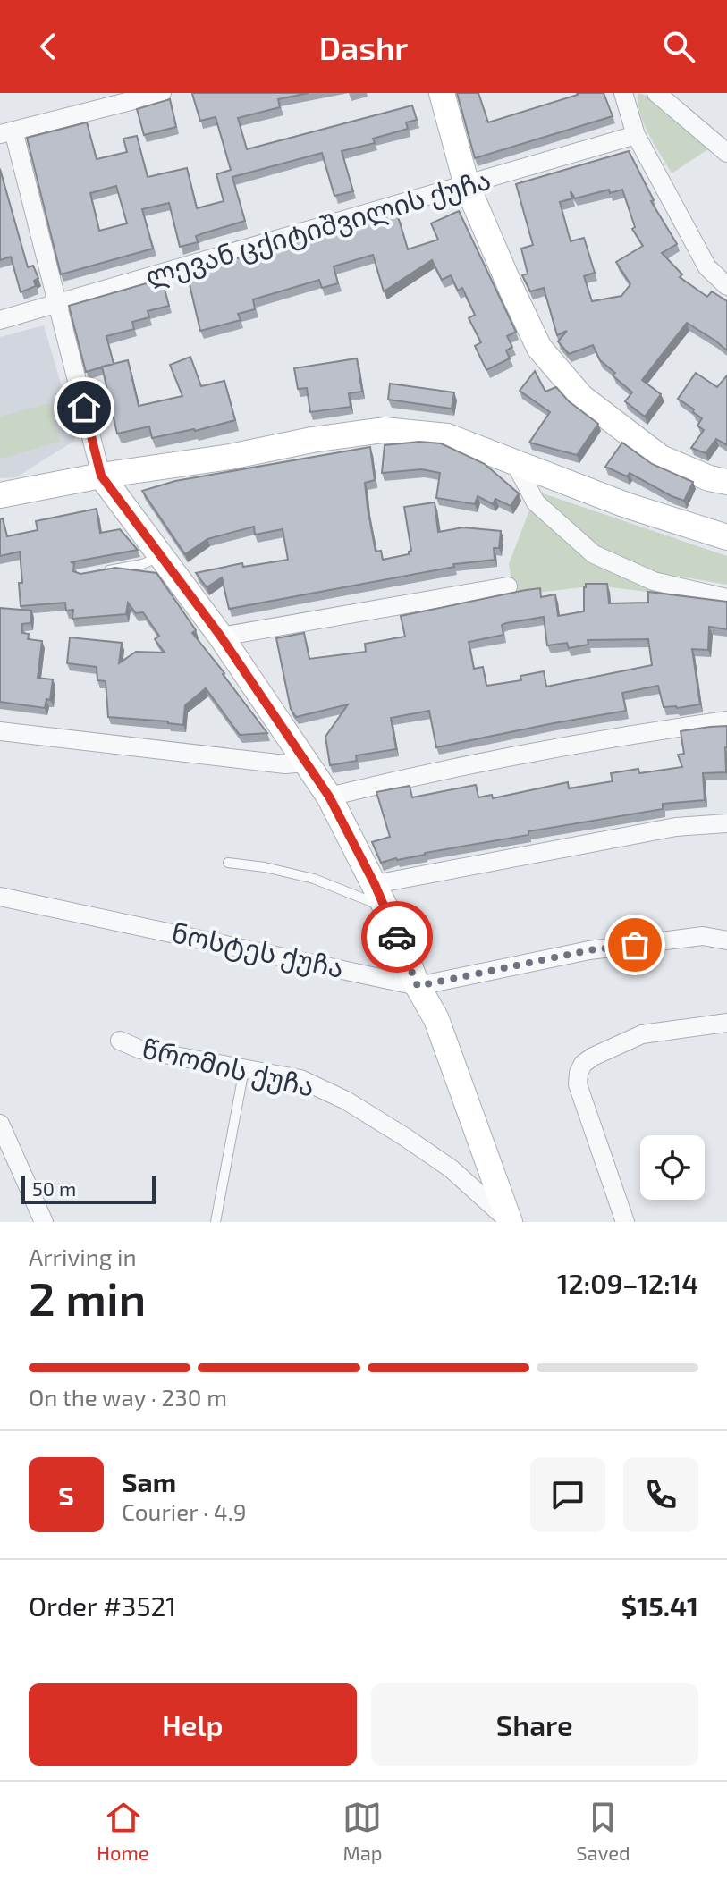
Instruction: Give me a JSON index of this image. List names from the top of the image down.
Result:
{
  "streets": {
    "street": ["ლევან ცქიტიშვილის ქუჩა", "ნოსტეს ქუჩა", "წრომის ქუჩა"]
  },
  "scale_bar": "50 m",
  "page": {
    "header": "Dashr",
    "scale": "50 m",
    "heading": ["2 min", "Arriving in", "12:09–12:14"],
    "panel": [
      "Sam",
      "Courier · 4.9",
      "Order #3521",
      "$15.41"
    ],
    "bar": "On the way · 230 m",
    "round": "S",
    "buttons": ["Help", "Share"],
    "tabs": ["Home", "Map", "Saved"]
  }
}
